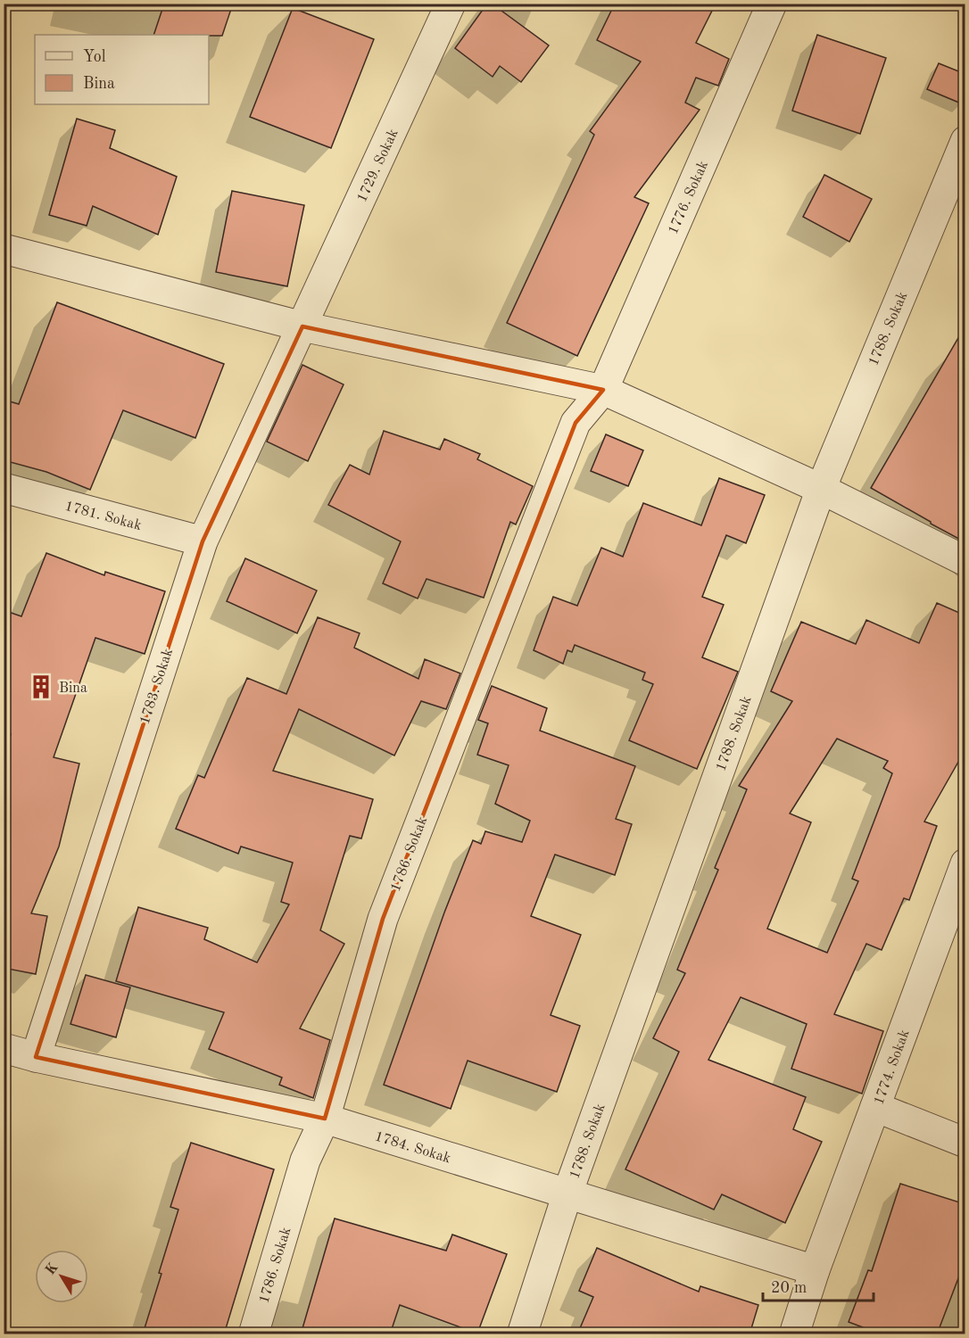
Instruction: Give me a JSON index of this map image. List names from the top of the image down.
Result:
{
  "streets": {
    "street": [
      "1729. Sokak",
      "1776. Sokak",
      "1788. Sokak",
      "1781. Sokak",
      "1783. Sokak",
      "1786. Sokak",
      "1774. Sokak",
      "1784. Sokak"
    ]
  },
  "crossings": [
    ["1729. Sokak", "1783. Sokak"],
    ["1776. Sokak", "1786. Sokak"],
    ["1788. Sokak", "1784. Sokak"],
    ["1781. Sokak", "1783. Sokak"],
    ["1783. Sokak", "1784. Sokak"],
    ["1786. Sokak", "1784. Sokak"],
    ["1774. Sokak", "1784. Sokak"]
  ],
  "places": {
    "building": ["Bina"]
  },
  "legend": ["Yol", "Bina"],
  "scale_bar": "20 m",
  "north": "top left"
}
